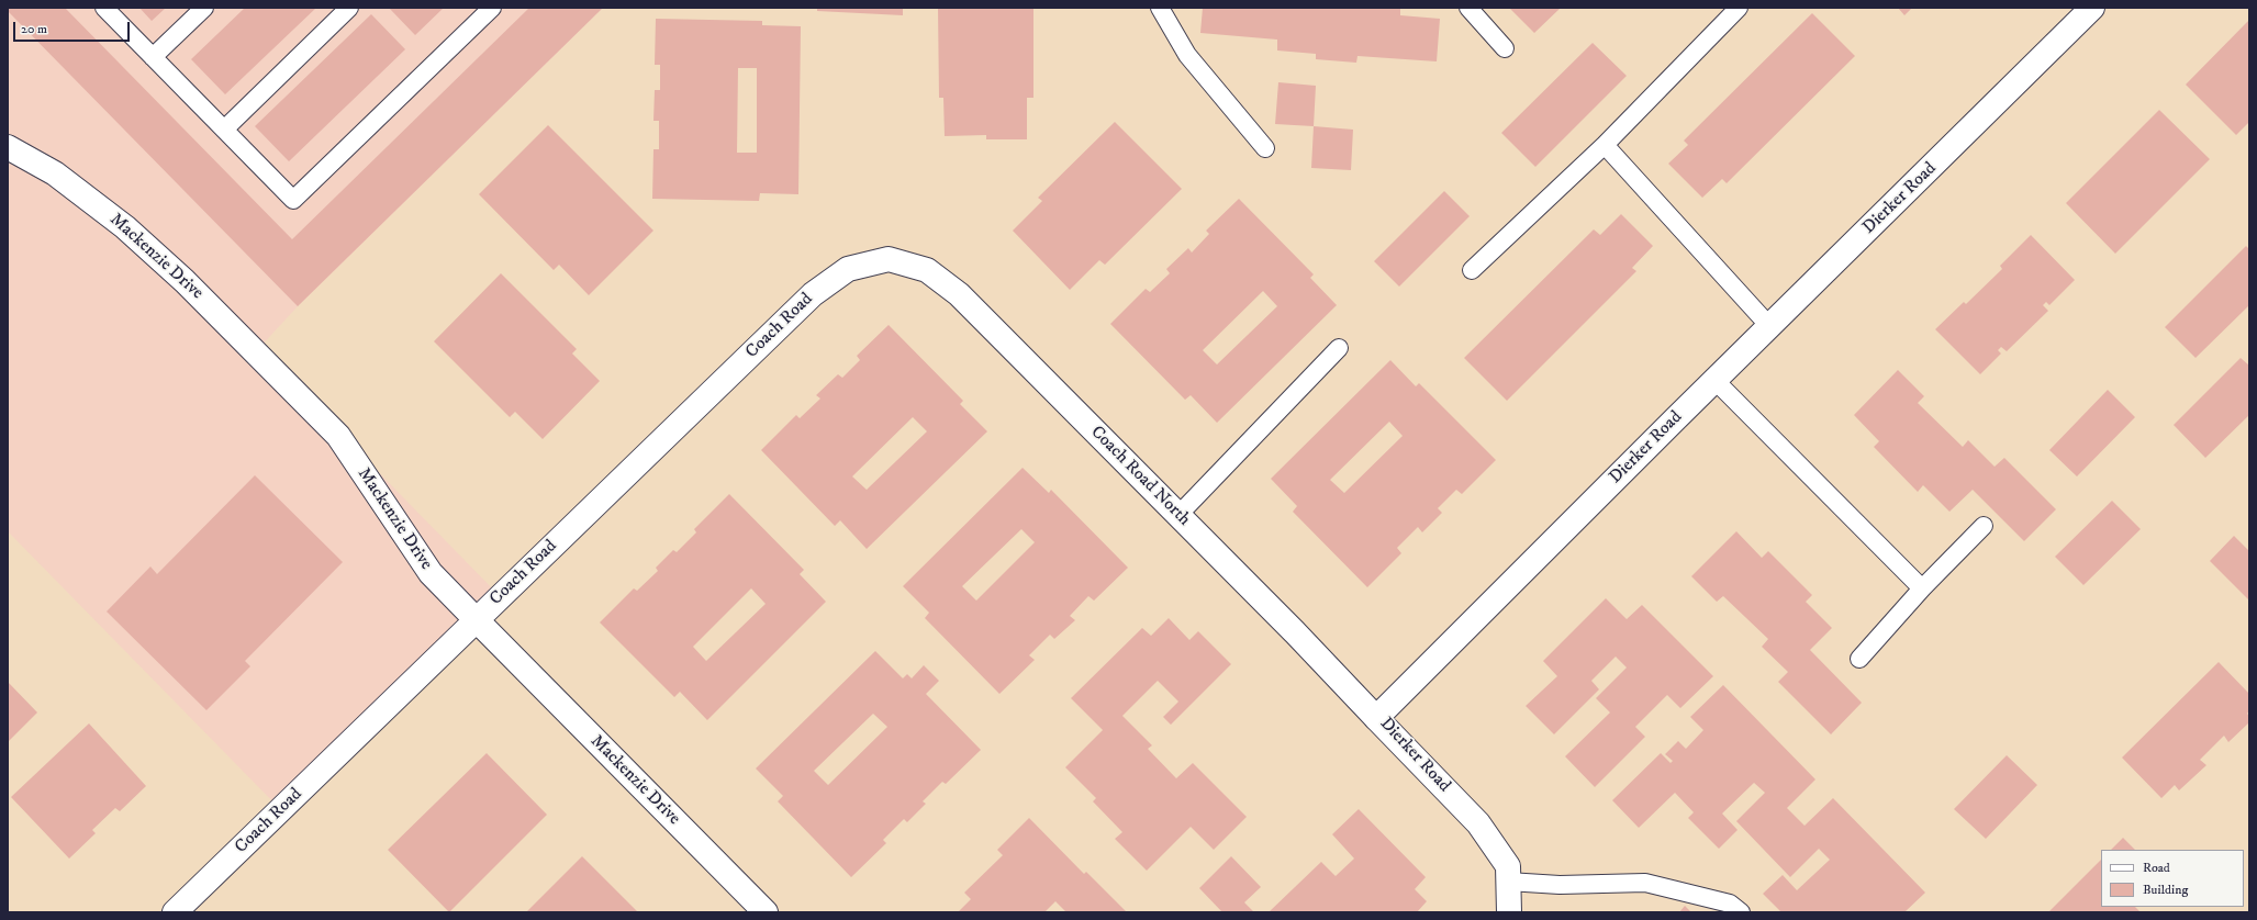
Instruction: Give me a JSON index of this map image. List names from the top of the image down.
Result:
{
  "streets": {
    "street": [
      "Dierker Road",
      "Mackenzie Drive",
      "Coach Road",
      "Coach Road North"
    ]
  },
  "crossings": [
    ["Dierker Road", "Coach Road North"],
    ["Mackenzie Drive", "Coach Road"],
    ["Coach Road", "Coach Road North"]
  ],
  "legend": ["Road", "Building"],
  "scale_bar": "20 m"
}
